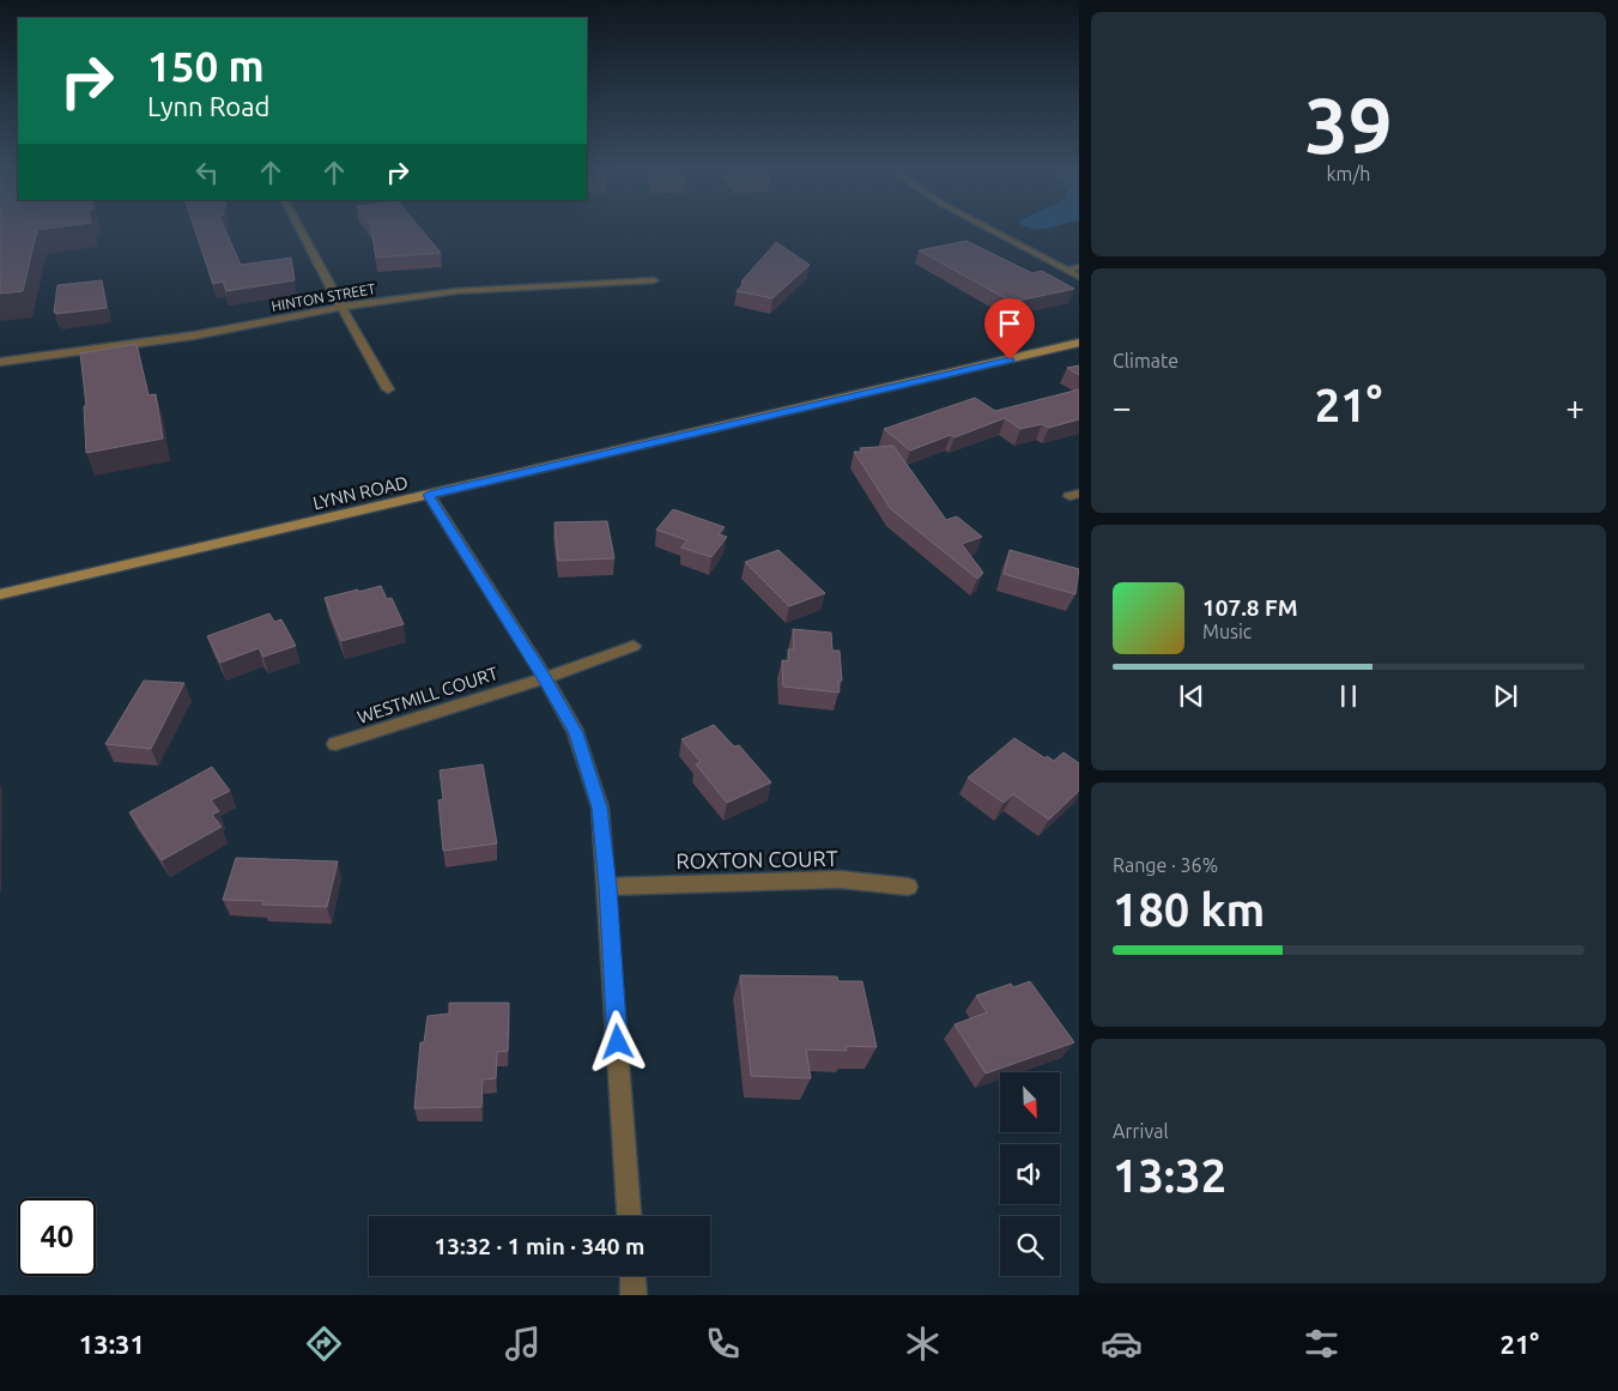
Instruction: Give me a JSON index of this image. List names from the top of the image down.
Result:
{
  "streets": {
    "main road": ["LYNN ROAD"],
    "street": ["HINTON STREET", "WESTMILL COURT", "ROXTON COURT"]
  },
  "north": "bottom right",
  "page": {
    "tile": [
      ["39", "km/h"],
      "Climate",
      ["Range · 36%", "180 km"],
      ["Arrival", "13:32"]
    ],
    "turn": ["150 m", "Lynn Road"],
    "heat": ["−", "21°", "+"],
    "song": ["107.8 FM", "Music"],
    "limit": "40",
    "trip": "13:32 · 1 min · 340 m",
    "tabs": ["13:31", "21°"]
  }
}
